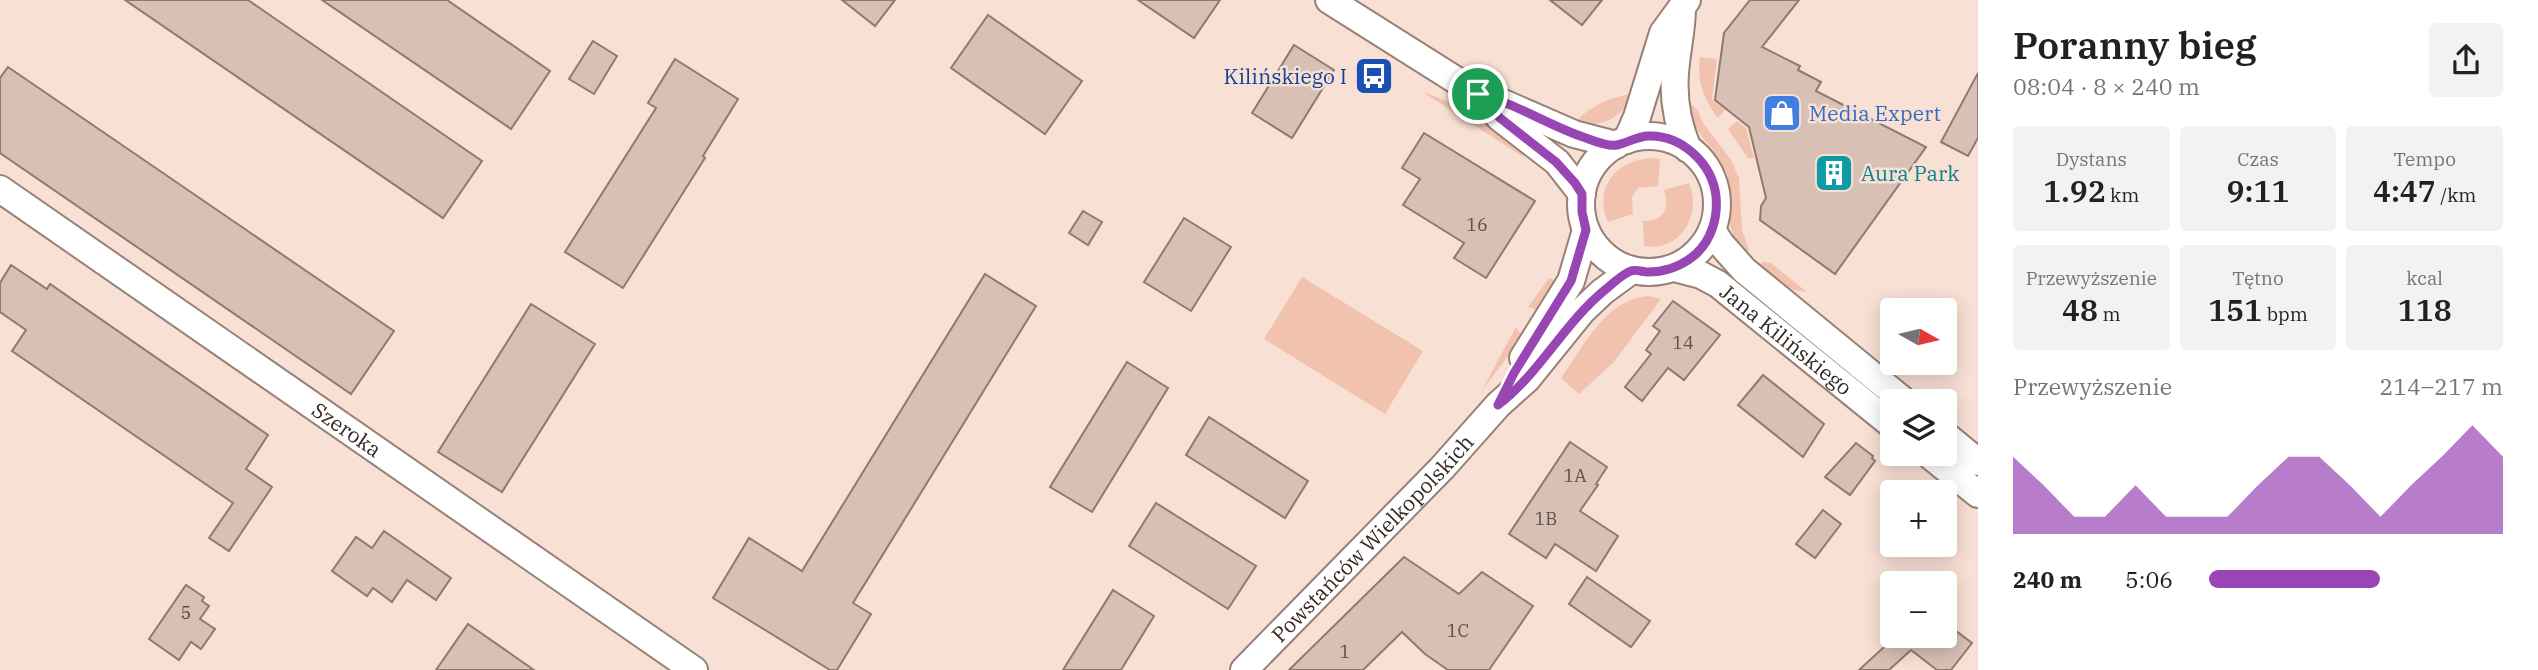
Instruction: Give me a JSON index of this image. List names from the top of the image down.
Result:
{
  "streets": {
    "street": ["Jana Kilińskiego", "Szeroka", "Powstańców Wielkopolskich"]
  },
  "crossings": [
    ["Jana Kilińskiego", "Powstańców Wielkopolskich"]
  ],
  "places": {
    "bus stop": ["Kilińskiego I"],
    "shop": ["Media Expert"],
    "building": ["Aura Park"]
  },
  "house_numbers": [
    "16",
    "14",
    "1A",
    "1B",
    "5",
    "1C",
    "1"
  ],
  "north": "right",
  "page": {
    "heading": ["Poranny bieg", "08:04 · 8 × 240 m"],
    "stats": [
      ["Dystans", "1.92 km"],
      ["Czas", "9:11"],
      ["Tempo", "4:47 /km"],
      ["Przewyższenie", "48 m"],
      ["Tętno", "151 bpm"],
      ["kcal", "118"]
    ],
    "map_buttons": ["+", "−"],
    "chart": ["Przewyższenie", "214–217 m"],
    "list": [
      {
        "name": "240 m",
        "note": "5:06"
      }
    ]
  }
}
